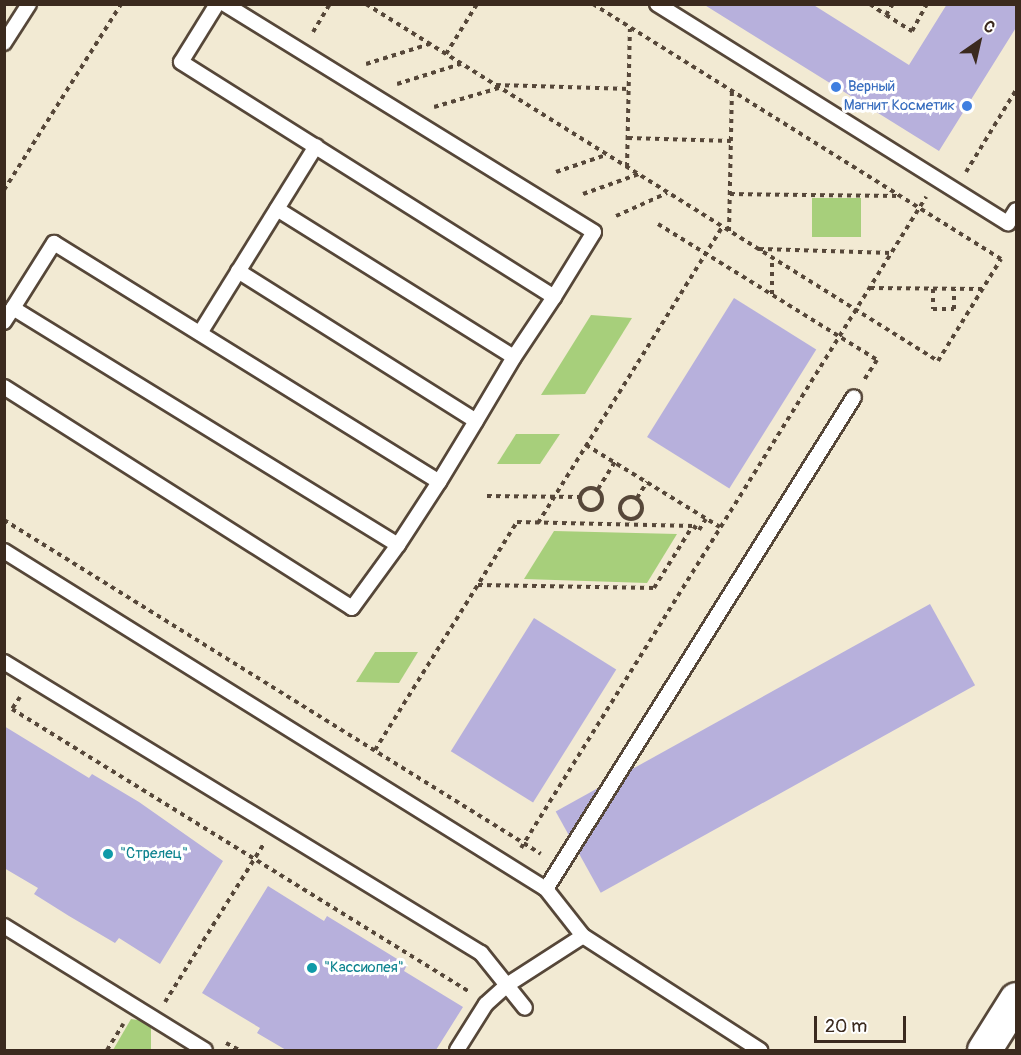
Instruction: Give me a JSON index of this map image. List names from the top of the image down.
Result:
{
  "places": [
    "Верный",
    "Магнит Косметик",
    "\"Стрелец\"",
    "\"Кассиопея\""
  ],
  "scale_bar": "20 m",
  "north": "top right"
}
